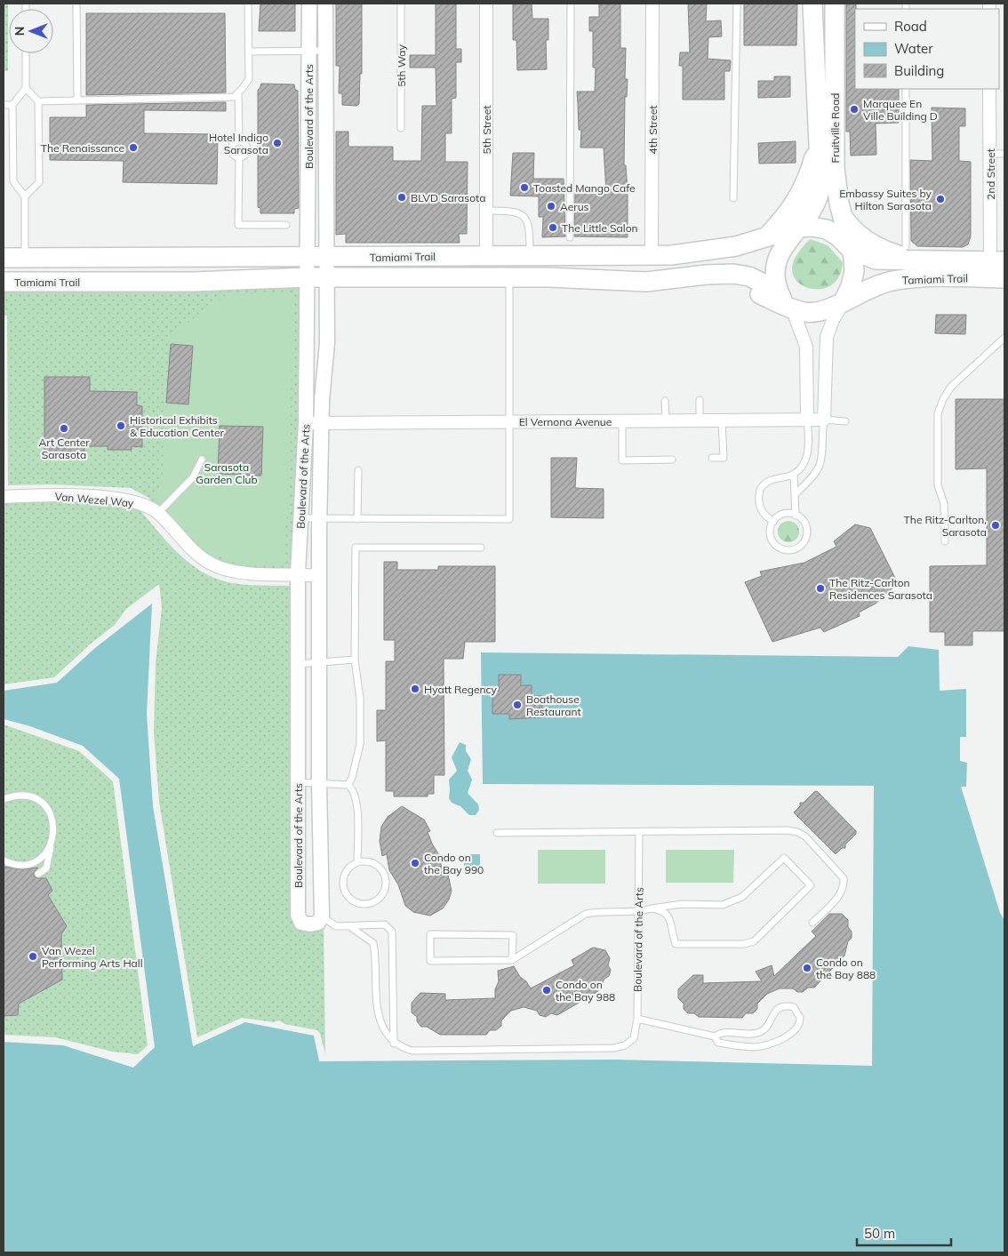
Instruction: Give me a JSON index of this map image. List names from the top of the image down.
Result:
{
  "streets": {
    "main road": ["Fruitville Road", "Tamiami Trail"],
    "street": [
      "Boulevard of the Arts",
      "5th Street",
      "4th Street",
      "2nd Street",
      "El Vernona Avenue",
      "Van Wezel Way"
    ],
    "lane": ["5th Way"]
  },
  "crossings": [
    ["Boulevard of the Arts", "Tamiami Trail"],
    ["Boulevard of the Arts", "El Vernona Avenue"],
    ["Boulevard of the Arts", "Van Wezel Way"],
    ["Fruitville Road", "Tamiami Trail"],
    ["5th Street", "Tamiami Trail"],
    ["4th Street", "Tamiami Trail"],
    ["2nd Street", "Tamiami Trail"]
  ],
  "parks": ["Sarasota Garden Club"],
  "places": [
    "Marquee En Ville Building D",
    "Hotel Indigo Sarasota",
    "The Renaissance",
    "Toasted Mango Cafe",
    "BLVD Sarasota",
    "Embassy Suites by Hilton Sarasota",
    "Aerus",
    "The Little Salon",
    "Historical Exhibits & Education Center",
    "Art Center Sarasota",
    "The Ritz-Carlton, Sarasota",
    "The Ritz-Carlton Residences Sarasota",
    "Hyatt Regency",
    "Boathouse Restaurant",
    "Condo on the Bay 990",
    "Van Wezel Performing Arts Hall",
    "Condo on the Bay 888",
    "Condo on the Bay 988"
  ],
  "legend": ["Road", "Water", "Building"],
  "scale_bar": "50 m",
  "north": "left"
}
